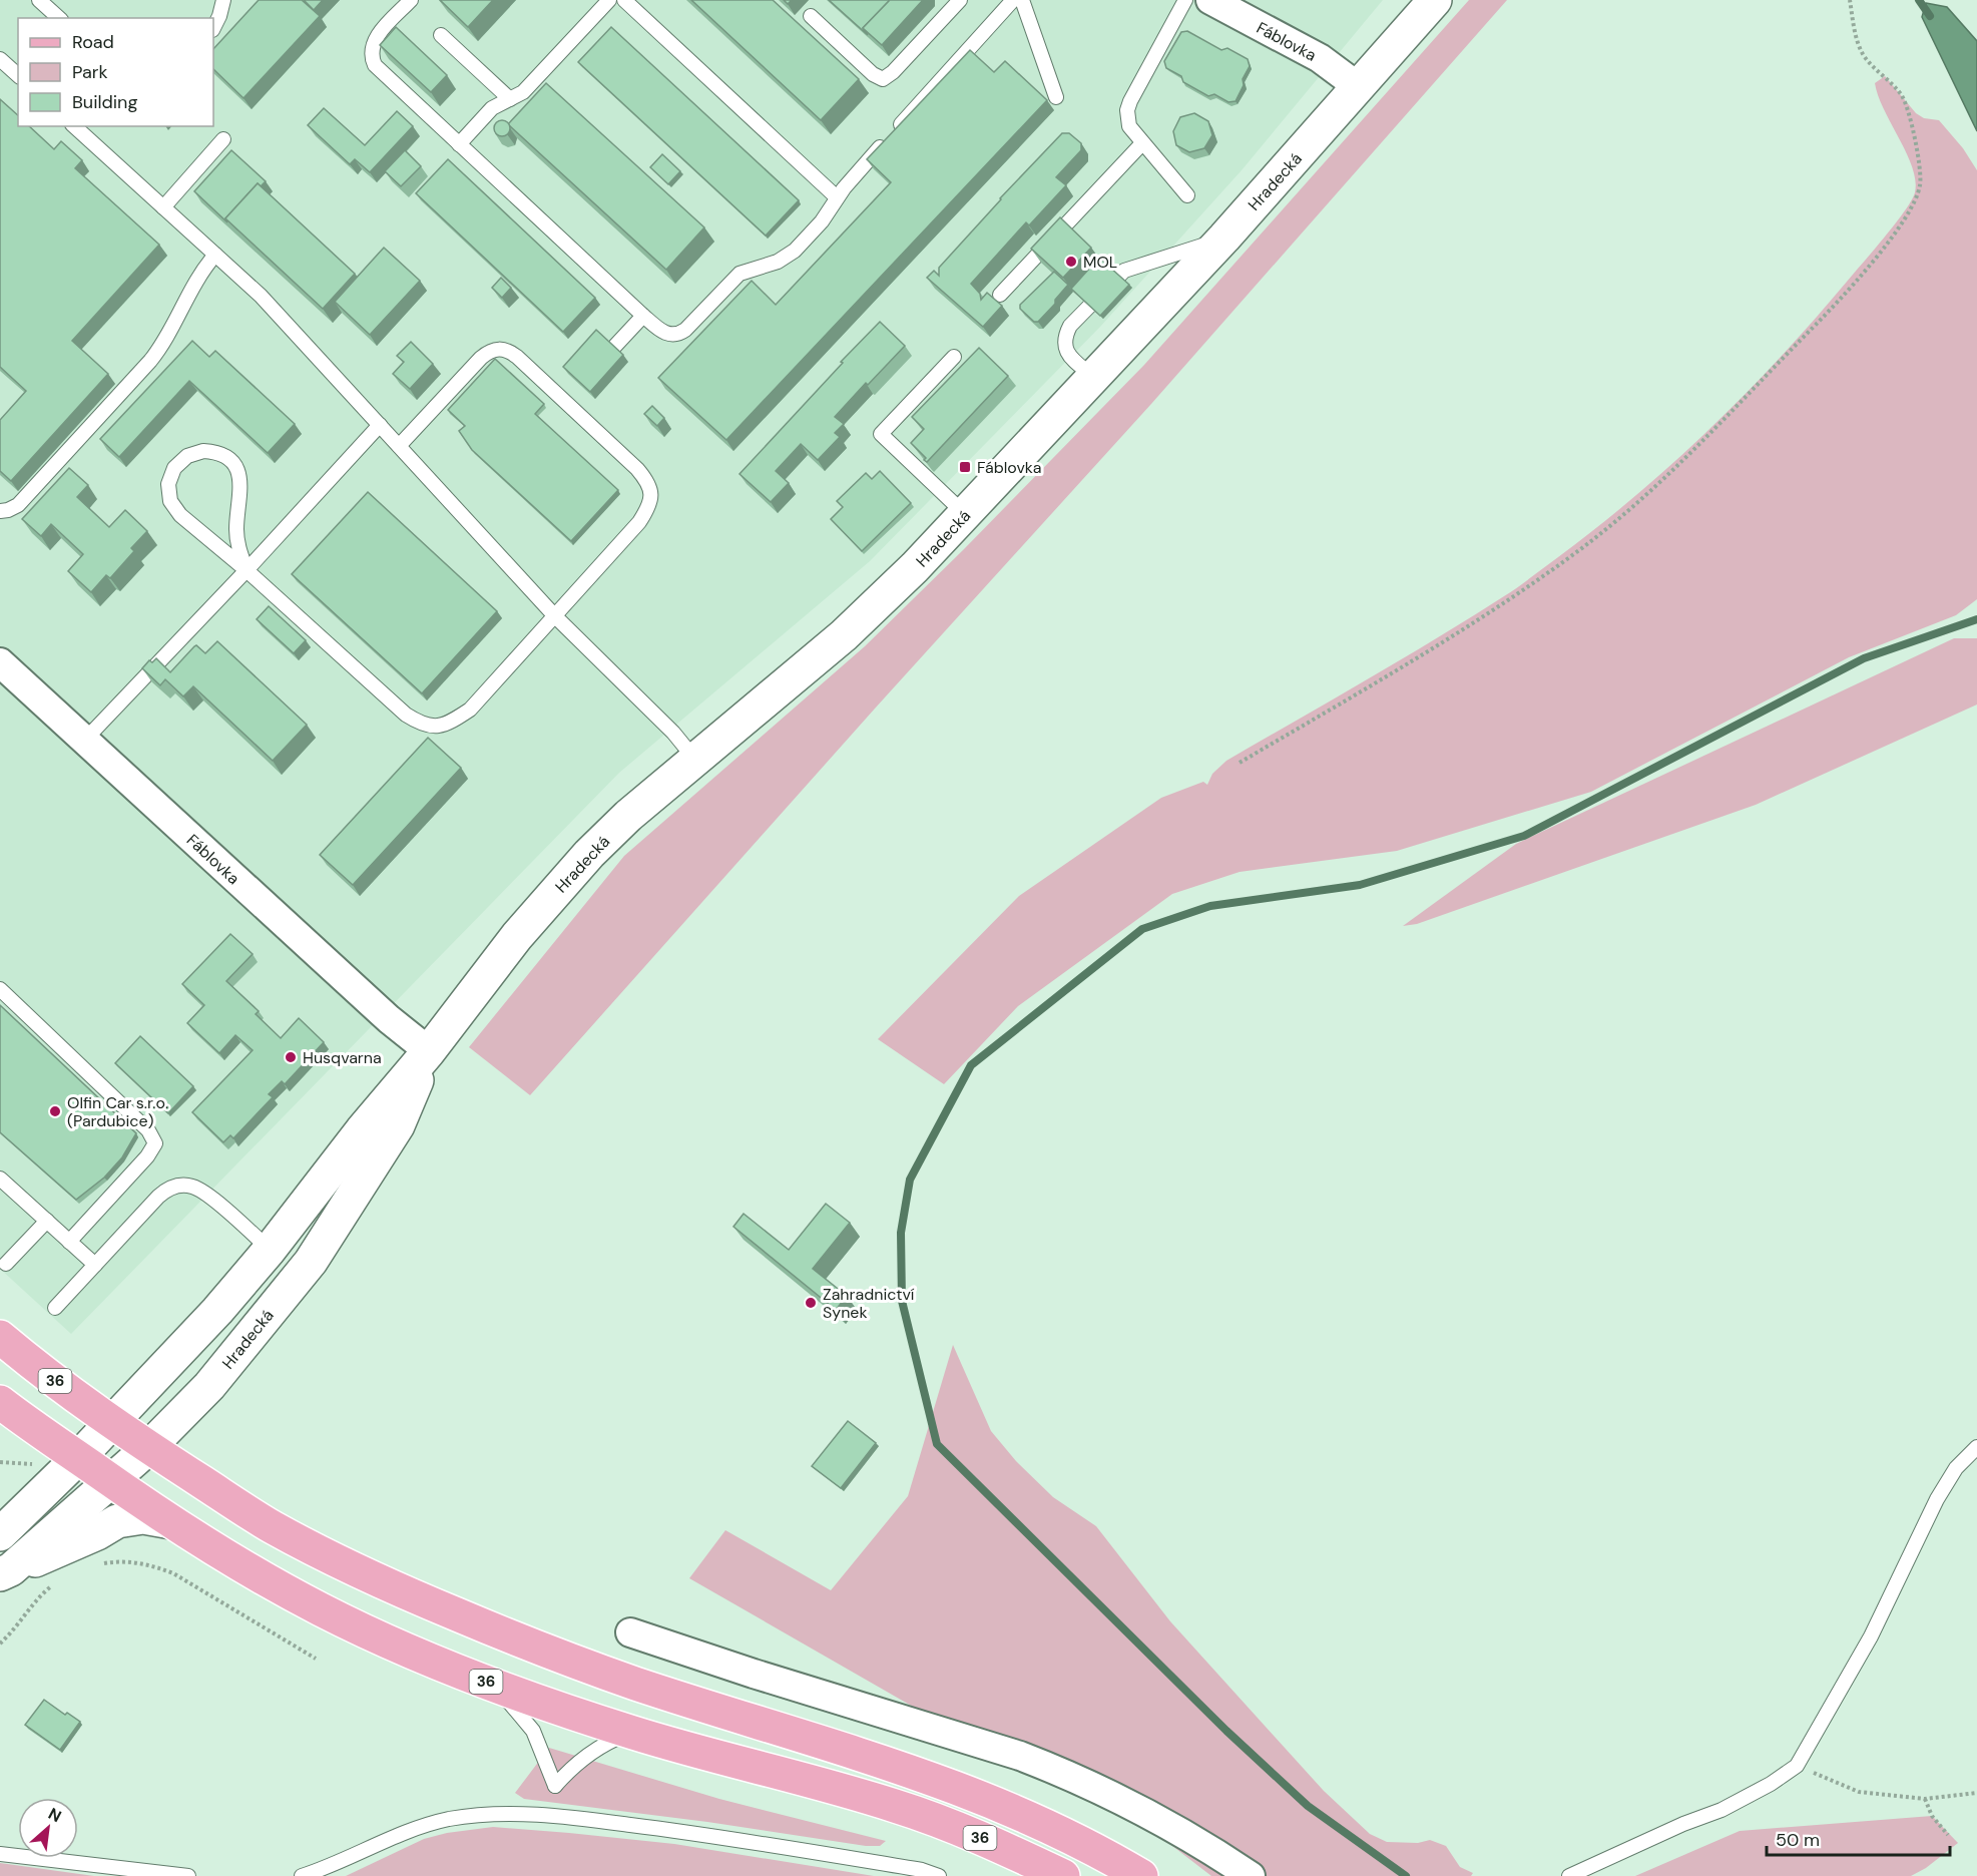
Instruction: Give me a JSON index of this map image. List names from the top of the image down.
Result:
{
  "streets": {
    "main road": ["Hradecká", "36"],
    "street": ["Fáblovka"]
  },
  "crossings": [
    ["Fáblovka", "Hradecká"],
    ["Hradecká", "36"]
  ],
  "places": {
    "other": [
      "MOL",
      "Husqvarna",
      "Olfin Car s.r.o. (Pardubice)",
      "Zahradnictví Synek"
    ],
    "transit": ["Fáblovka"]
  },
  "legend": ["Road", "Park", "Building"],
  "scale_bar": "50 m",
  "north": "top right"
}
